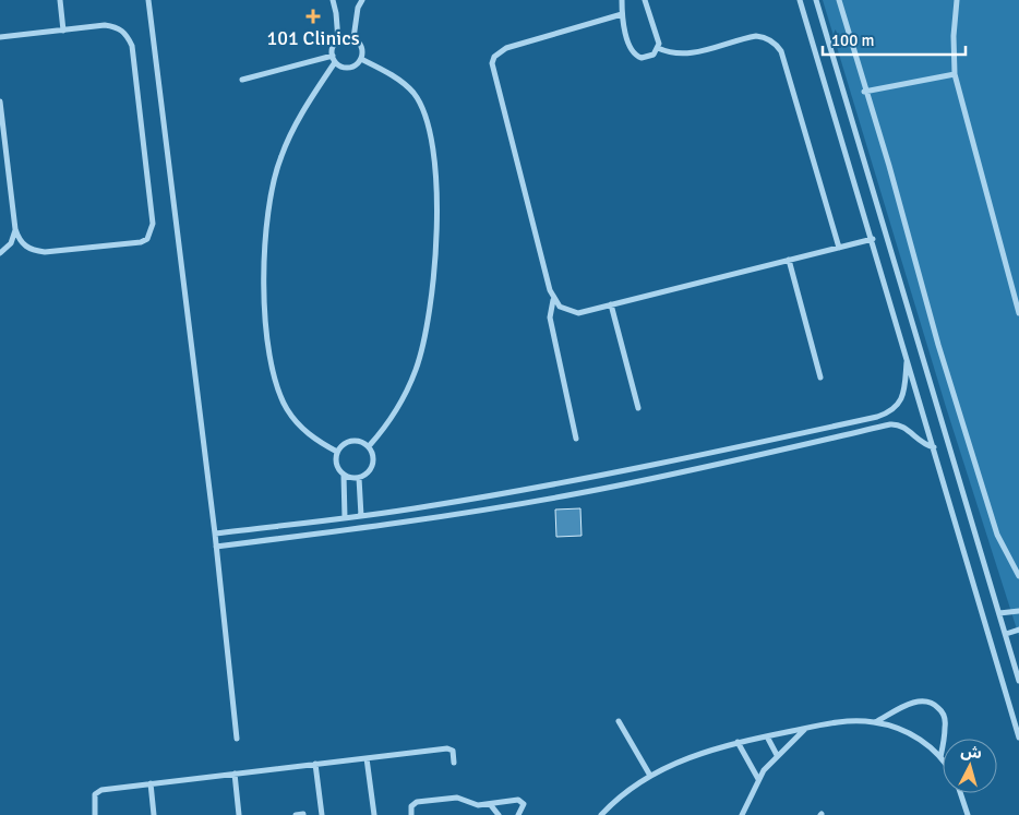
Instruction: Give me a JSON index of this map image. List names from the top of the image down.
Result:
{
  "places": {
    "health": ["101 Clinics"]
  },
  "scale_bar": "100 m",
  "north": "top"
}
